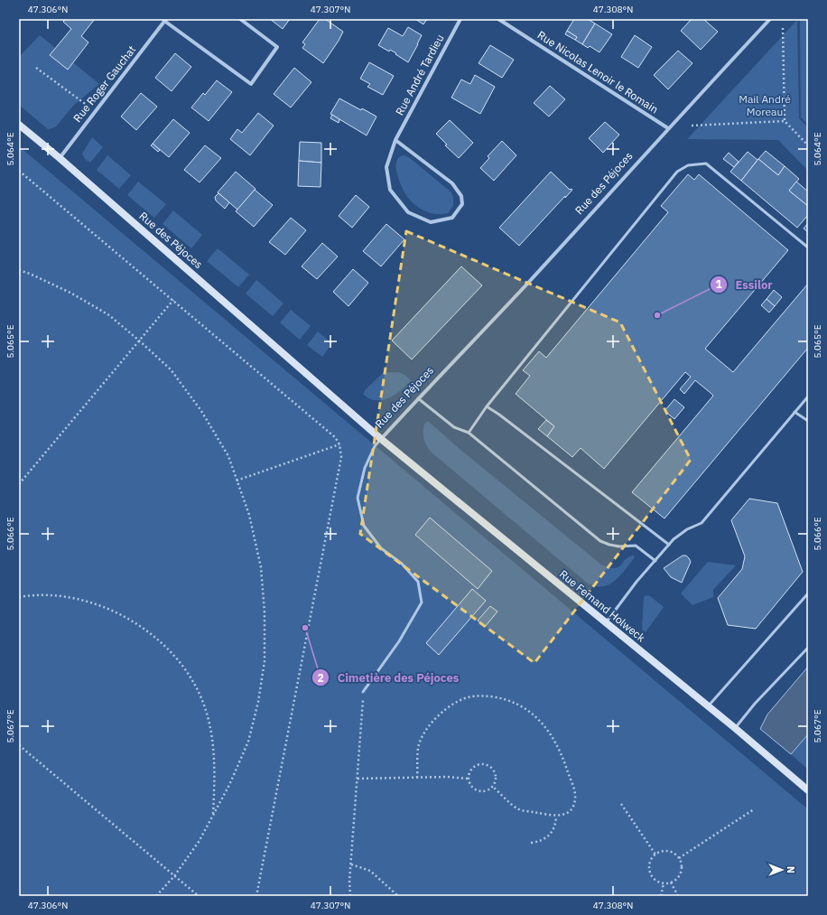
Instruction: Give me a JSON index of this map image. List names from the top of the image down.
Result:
{
  "streets": {
    "street": [
      "Rue Nicolas Lenoir le Romain",
      "Rue André Tardieu",
      "Rue Roger Gauchat",
      "Rue des Péjoces",
      "Rue Fernand Holweck"
    ]
  },
  "crossings": [
    ["Rue Nicolas Lenoir le Romain", "Rue des Péjoces"],
    ["Rue Roger Gauchat", "Rue des Péjoces"],
    ["Rue des Péjoces", "Rue Fernand Holweck"]
  ],
  "parks": ["Mail André Moreau"],
  "places": ["Essilor", "Cimetière des Péjoces"],
  "north": "right",
  "coordinates": [
    "47.306°N",
    "47.307°N",
    "47.308°N",
    "5.064°E",
    "5.065°E",
    "5.066°E",
    "5.067°E"
  ]
}
